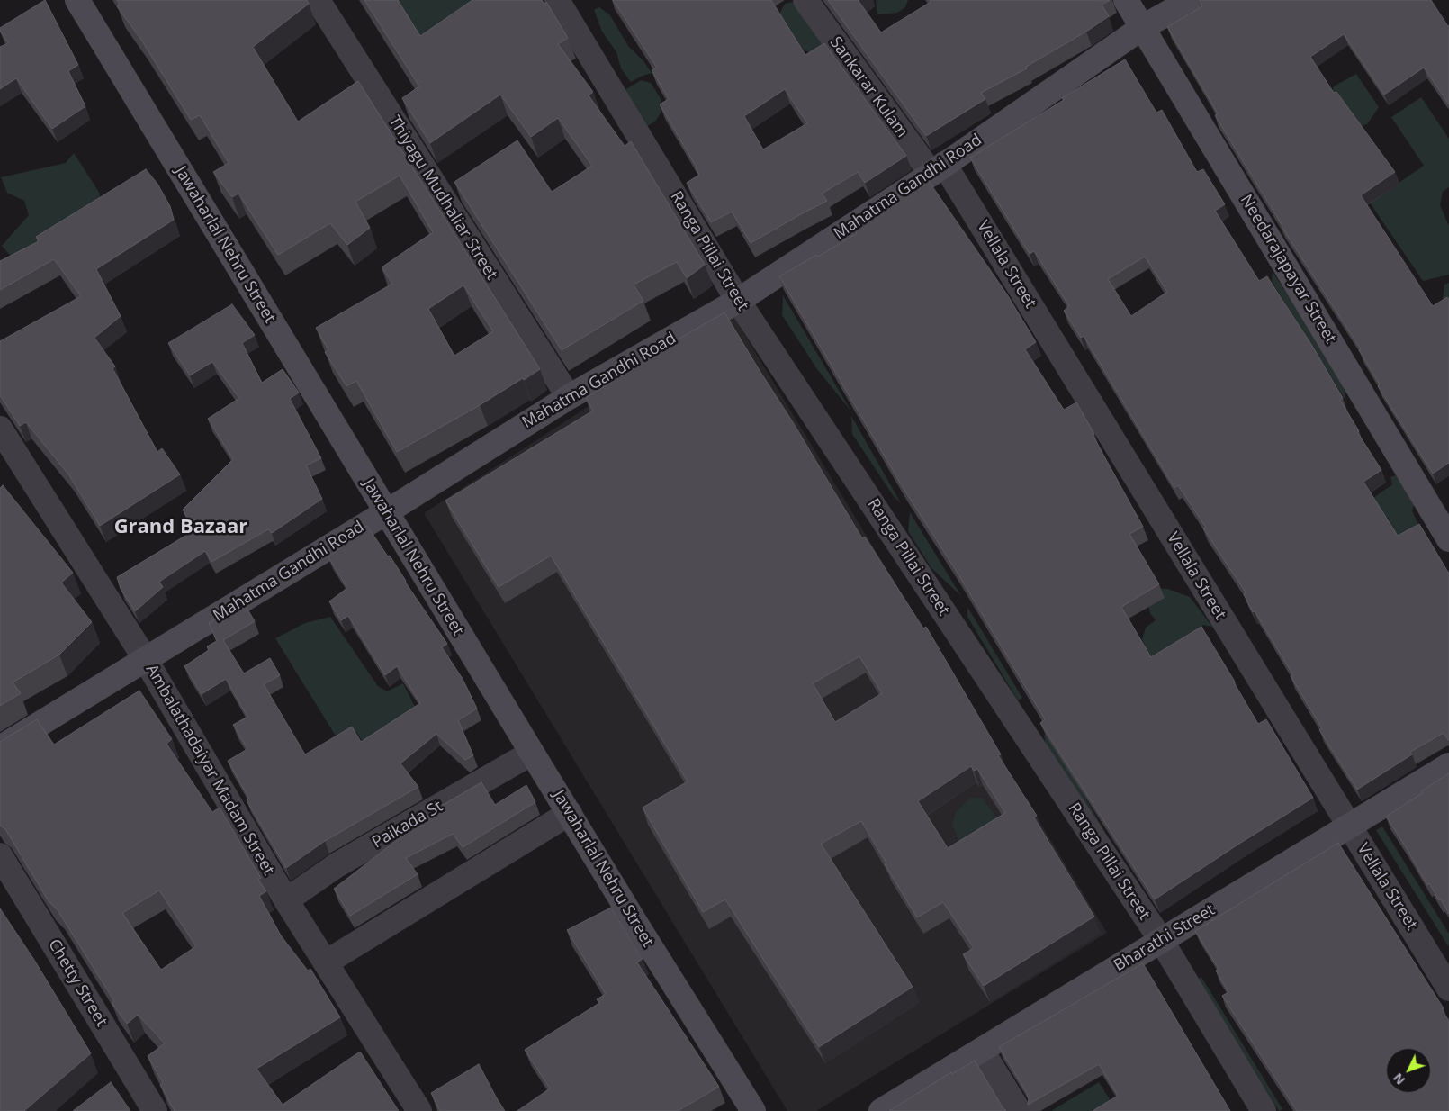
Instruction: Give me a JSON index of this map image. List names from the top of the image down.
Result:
{
  "streets": {
    "street": [
      "Sankarar Kulam",
      "Mahatma Gandhi Road",
      "Thiyagu Mudhaliar Street",
      "Jawaharlal Nehru Street",
      "Ranga Pillai Street",
      "Vellala Street",
      "Needarajapayar Street",
      "Ambalathadaiyar Madam Street",
      "Paikada St",
      "Bharathi Street",
      "Chetty Street"
    ]
  },
  "crossings": [
    ["Sankarar Kulam", "Mahatma Gandhi Road"],
    ["Sankarar Kulam", "Vellala Street"],
    ["Mahatma Gandhi Road", "Thiyagu Mudhaliar Street"],
    ["Mahatma Gandhi Road", "Jawaharlal Nehru Street"],
    ["Mahatma Gandhi Road", "Ranga Pillai Street"],
    ["Mahatma Gandhi Road", "Vellala Street"],
    ["Mahatma Gandhi Road", "Needarajapayar Street"],
    ["Mahatma Gandhi Road", "Ambalathadaiyar Madam Street"],
    ["Jawaharlal Nehru Street", "Paikada St"],
    ["Ranga Pillai Street", "Bharathi Street"],
    ["Vellala Street", "Bharathi Street"],
    ["Ambalathadaiyar Madam Street", "Paikada St"]
  ],
  "districts": ["Grand Bazaar"],
  "north": "bottom left"
}
